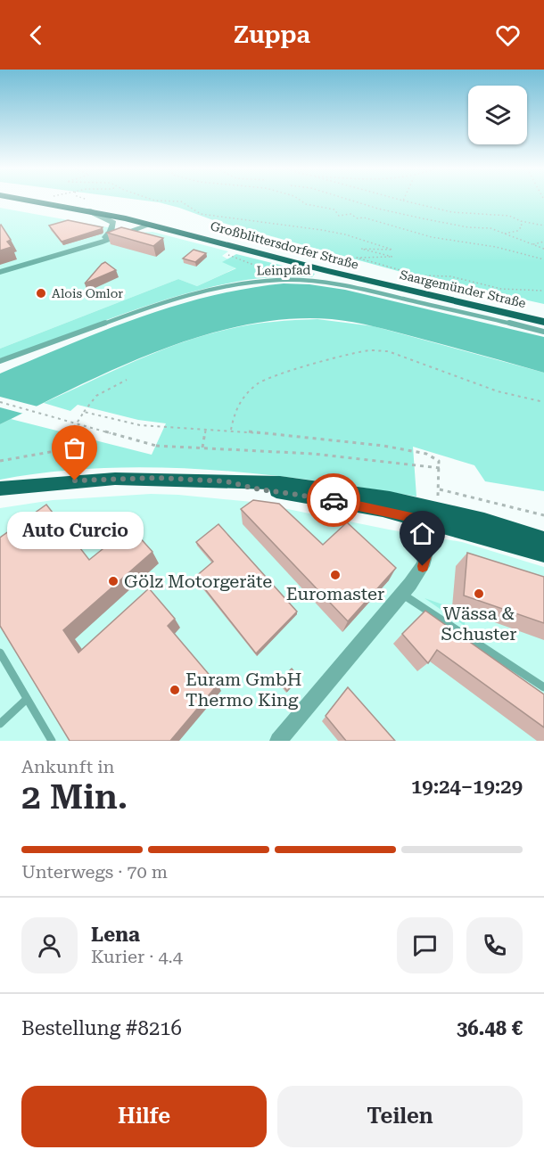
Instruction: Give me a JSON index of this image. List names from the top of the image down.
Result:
{
  "streets": {
    "main road": ["Großblittersdorfer Straße", "Saargemünder Straße"],
    "lane": ["Leinpfad"]
  },
  "crossings": [
    ["Großblittersdorfer Straße", "Saargemünder Straße"]
  ],
  "places": [
    "Alois Omlor",
    "Auto Curcio",
    "Euromaster",
    "Gölz Motorgeräte",
    "Wässa & Schuster",
    "Euram GmbH Thermo King"
  ],
  "page": {
    "header": "Zuppa",
    "bubble": "Auto Curcio",
    "heading": ["2 Min.", "Ankunft in", "19:24–19:29"],
    "panel": [
      "Lena",
      "Kurier · 4.4",
      "Bestellung #8216",
      "36.48 €"
    ],
    "bar": "Unterwegs · 70 m",
    "buttons": ["Hilfe", "Teilen"]
  }
}
